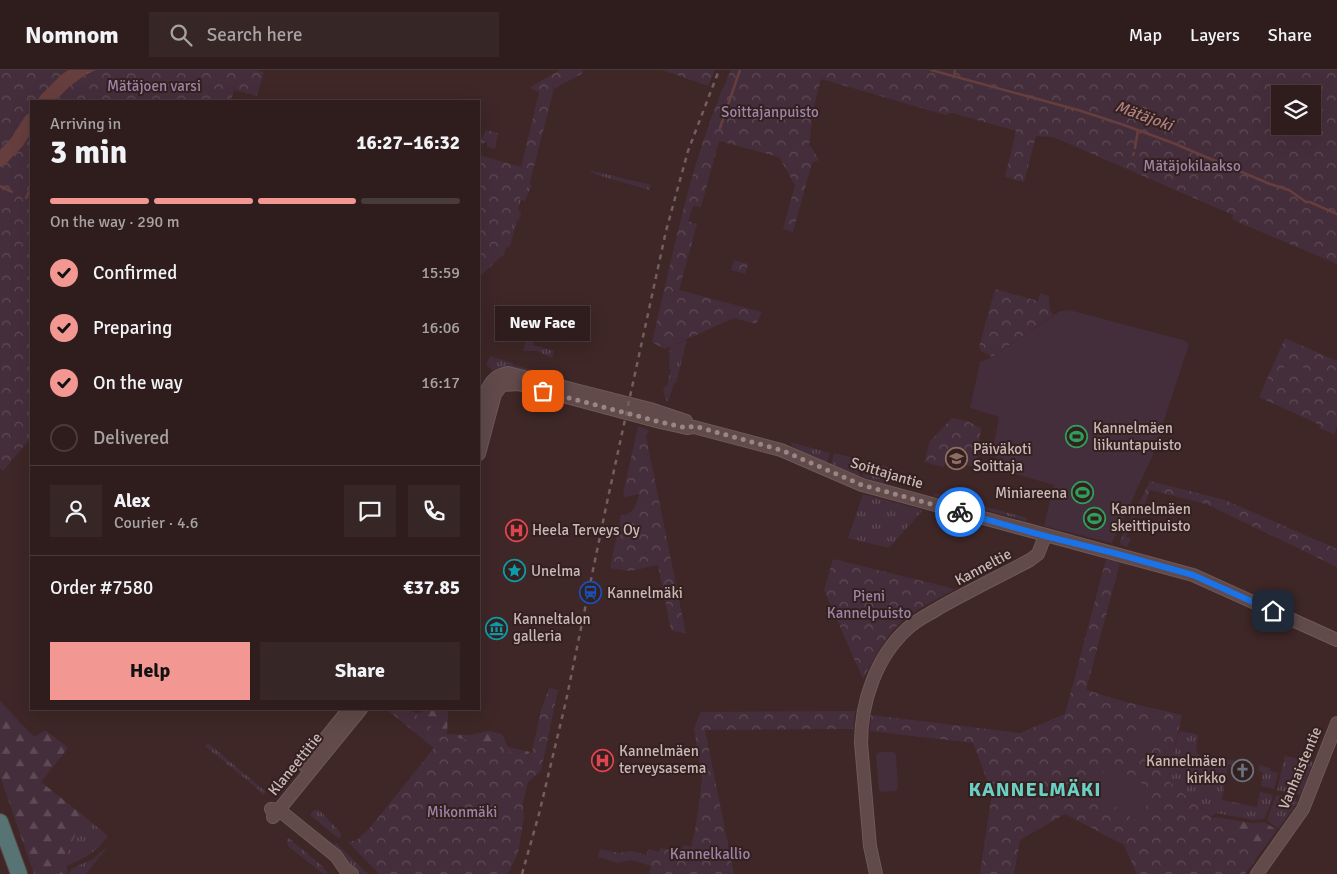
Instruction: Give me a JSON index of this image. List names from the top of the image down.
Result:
{
  "streets": {
    "main road": [
      "Soittajantie",
      "Kanneltie",
      "Klaneettitie",
      "Vanhaistentie"
    ]
  },
  "crossings": [
    ["Soittajantie", "Kanneltie"]
  ],
  "districts": ["KANNELMÄKI"],
  "water": ["Mätäjoki"],
  "parks": [
    "Mätäjoen varsi",
    "Soittajanpuisto",
    "Mätäjokilaakso",
    "Pieni Kannelpuisto",
    "Mikonmäki",
    "Kannelkallio"
  ],
  "places": {
    "other": ["New Face"],
    "sports": ["Kannelmäen liikuntapuisto", "Miniareena", "Kannelmäen skeittipuisto"],
    "school or university": ["Päiväkoti Soittaja"],
    "hospital": ["Heela Terveys Oy", "Kannelmäen terveysasema"],
    "place": ["Unelma"],
    "station": ["Kannelmäki"],
    "museum": ["Kanneltalon galleria"],
    "church": ["Kannelmäen kirkko"]
  },
  "page": {
    "header": "Nomnom",
    "search": "Search here",
    "nav": ["Map", "Layers", "Share"],
    "heading": ["3 min", "Arriving in", "16:27–16:32"],
    "panel": [
      "Alex",
      "Courier · 4.6",
      "Order #7580",
      "€37.85"
    ],
    "bar": "On the way · 290 m",
    "list": [
      ["Confirmed", "15:59"],
      ["Preparing", "16:06"],
      ["On the way", "16:17"],
      "Delivered"
    ],
    "bubble": "New Face",
    "buttons": ["Help", "Share"]
  }
}
